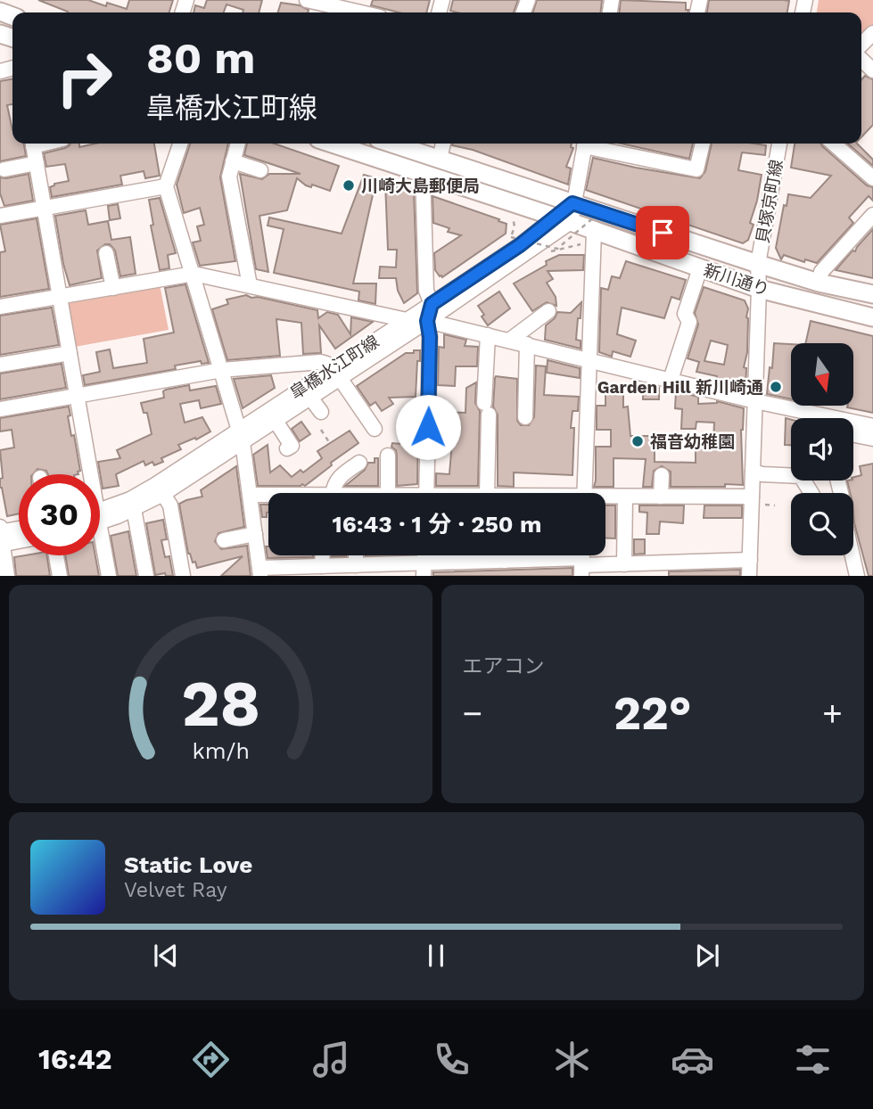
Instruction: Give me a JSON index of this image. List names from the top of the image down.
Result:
{
  "streets": {
    "main road": ["新川通り"],
    "street": ["貝塚京町線", "皐橋水江町線"]
  },
  "crossings": [
    ["貝塚京町線", "新川通り"],
    ["新川通り", "皐橋水江町線"]
  ],
  "places": ["川崎大島郵便局", "Garden Hill 新川崎通", "福音幼稚園"],
  "north": "bottom",
  "page": {
    "turn": ["80 m", "皐橋水江町線"],
    "limit": "30",
    "trip": "16:43 · 1 分 · 250 m",
    "tile": "エアコン",
    "heat": ["−", "22°", "+"],
    "song": ["Static Love", "Velvet Ray"],
    "tabs": "16:42",
    "gauge": ["28", "km/h"]
  }
}
